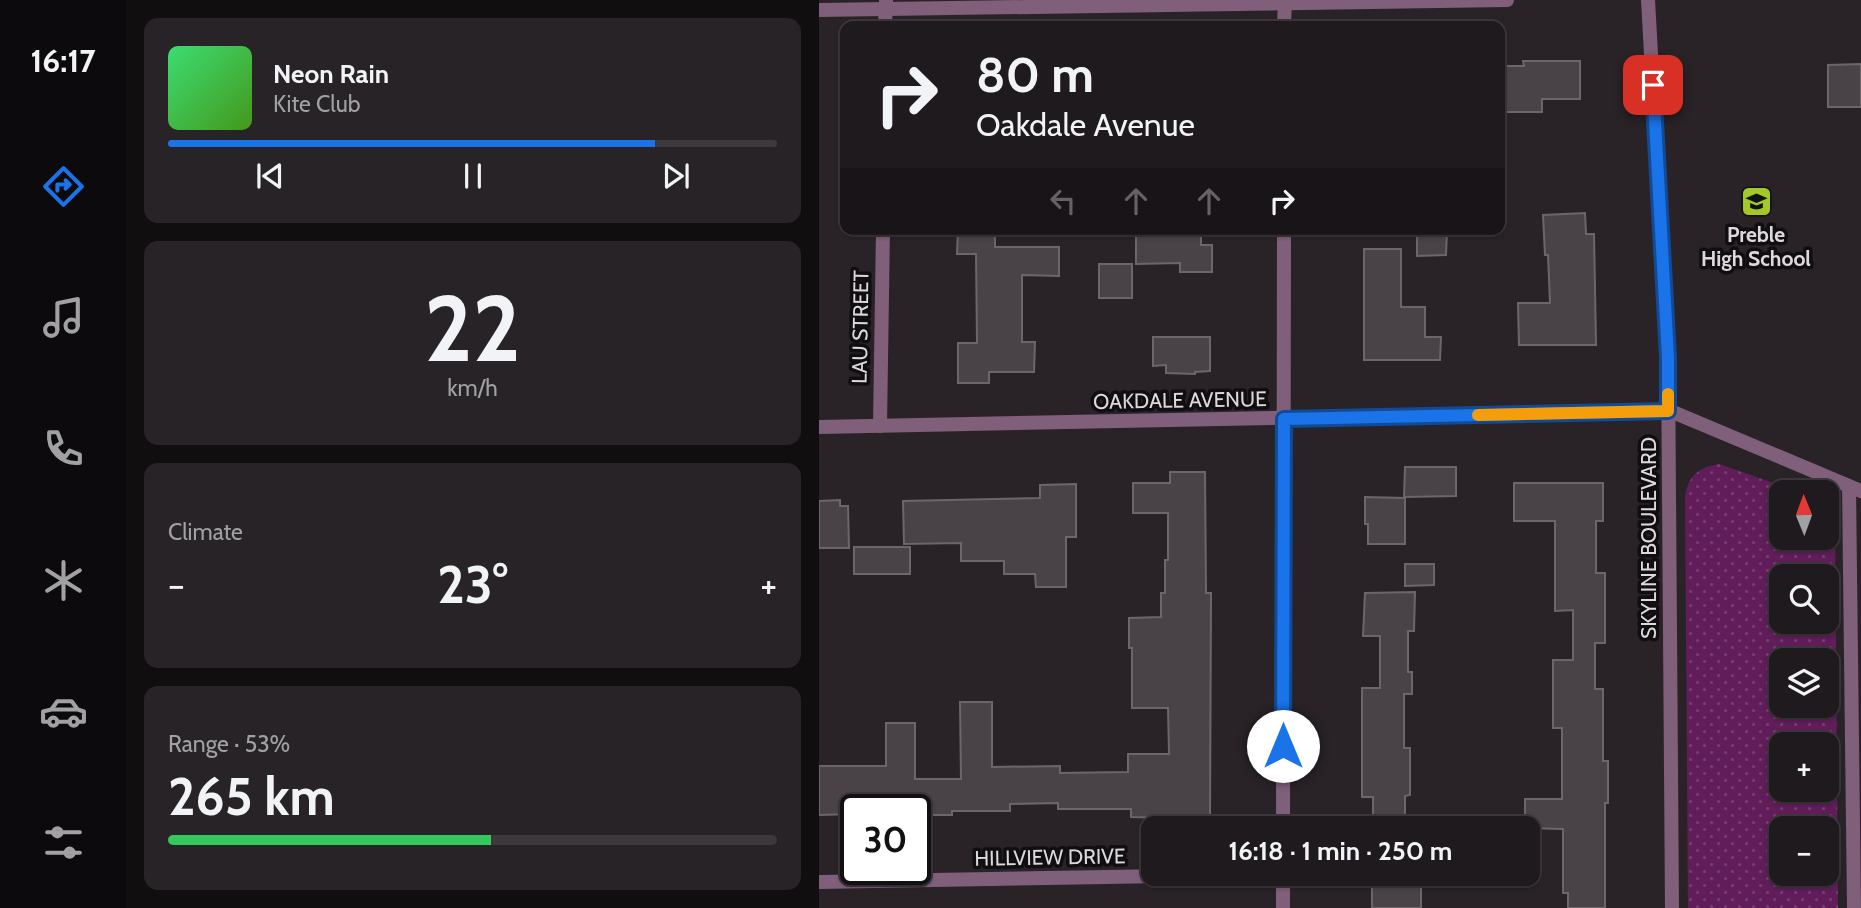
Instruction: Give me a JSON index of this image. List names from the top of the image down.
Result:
{
  "streets": {
    "street": [
      "LAU STREET",
      "OAKDALE AVENUE",
      "SKYLINE BOULEVARD",
      "HILLVIEW DRIVE"
    ]
  },
  "crossings": [
    ["LAU STREET", "OAKDALE AVENUE"],
    ["OAKDALE AVENUE", "SKYLINE BOULEVARD"]
  ],
  "places": {
    "school or university": ["Preble High School"]
  },
  "north": "top",
  "page": {
    "tabs": "16:17",
    "turn": ["80 m", "Oakdale Avenue"],
    "song": ["Neon Rain", "Kite Club"],
    "tile": [
      ["22", "km/h"],
      "Climate",
      ["Range · 53%", "265 km"]
    ],
    "map_buttons": ["+", "−"],
    "heat": ["−", "23°", "+"],
    "limit": "30",
    "trip": "16:18 · 1 min · 250 m"
  }
}
